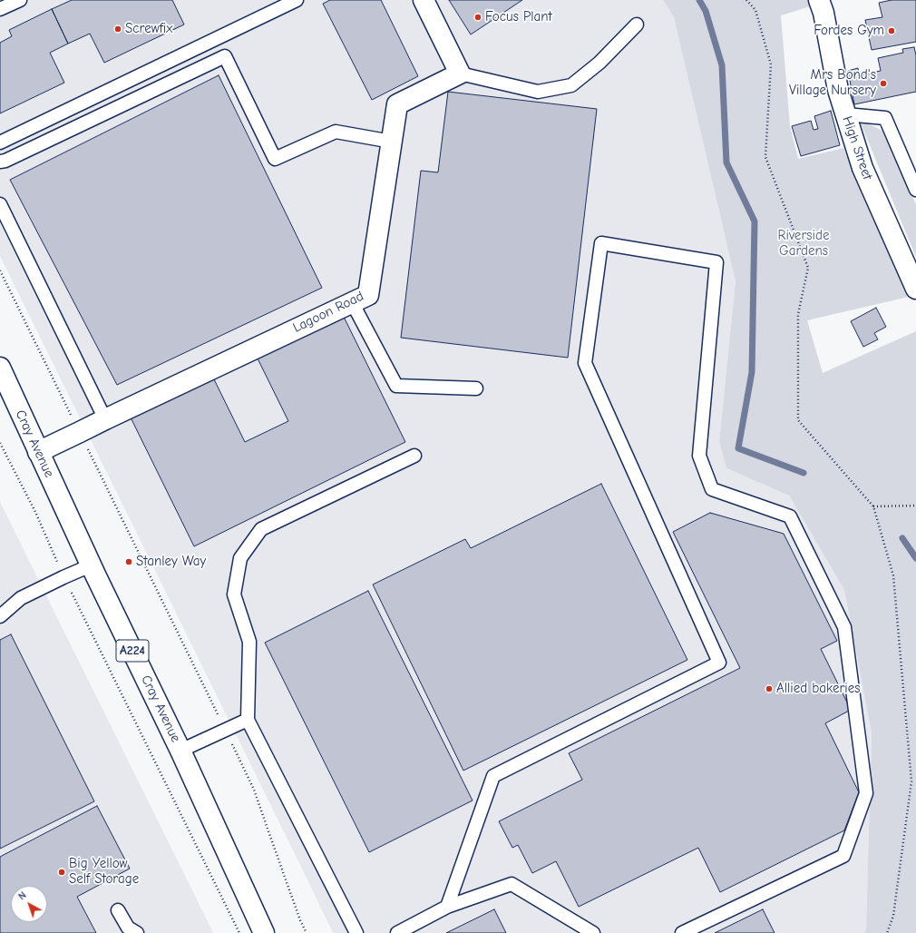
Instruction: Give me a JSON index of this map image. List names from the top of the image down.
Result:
{
  "streets": {
    "street": [
      "High Street",
      "Lagoon Road",
      "Cray Avenue",
      "A224"
    ]
  },
  "crossings": [
    ["Lagoon Road", "Cray Avenue"]
  ],
  "parks": ["Riverside Gardens"],
  "places": [
    "Focus Plant",
    "Screwfix",
    "Fordes Gym",
    "Mrs Bond's Village Nursery",
    "Stanley Way",
    "Allied bakeries",
    "Big Yellow Self Storage"
  ],
  "north": "top left"
}
